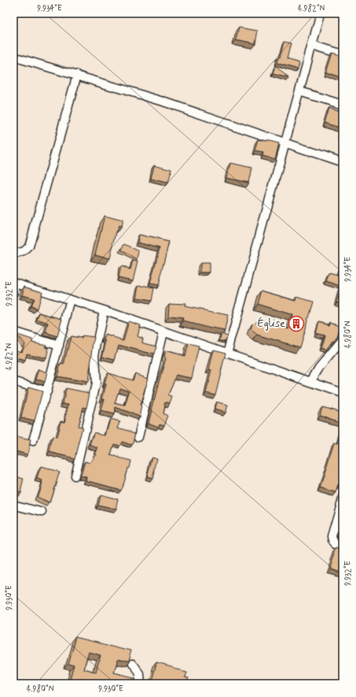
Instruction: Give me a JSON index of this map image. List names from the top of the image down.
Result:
{
  "places": {
    "building": ["Église"]
  },
  "coordinates": [
    "9.934°E",
    "4.982°N",
    "9.932°E",
    "4.980°N",
    "9.930°E"
  ]
}
